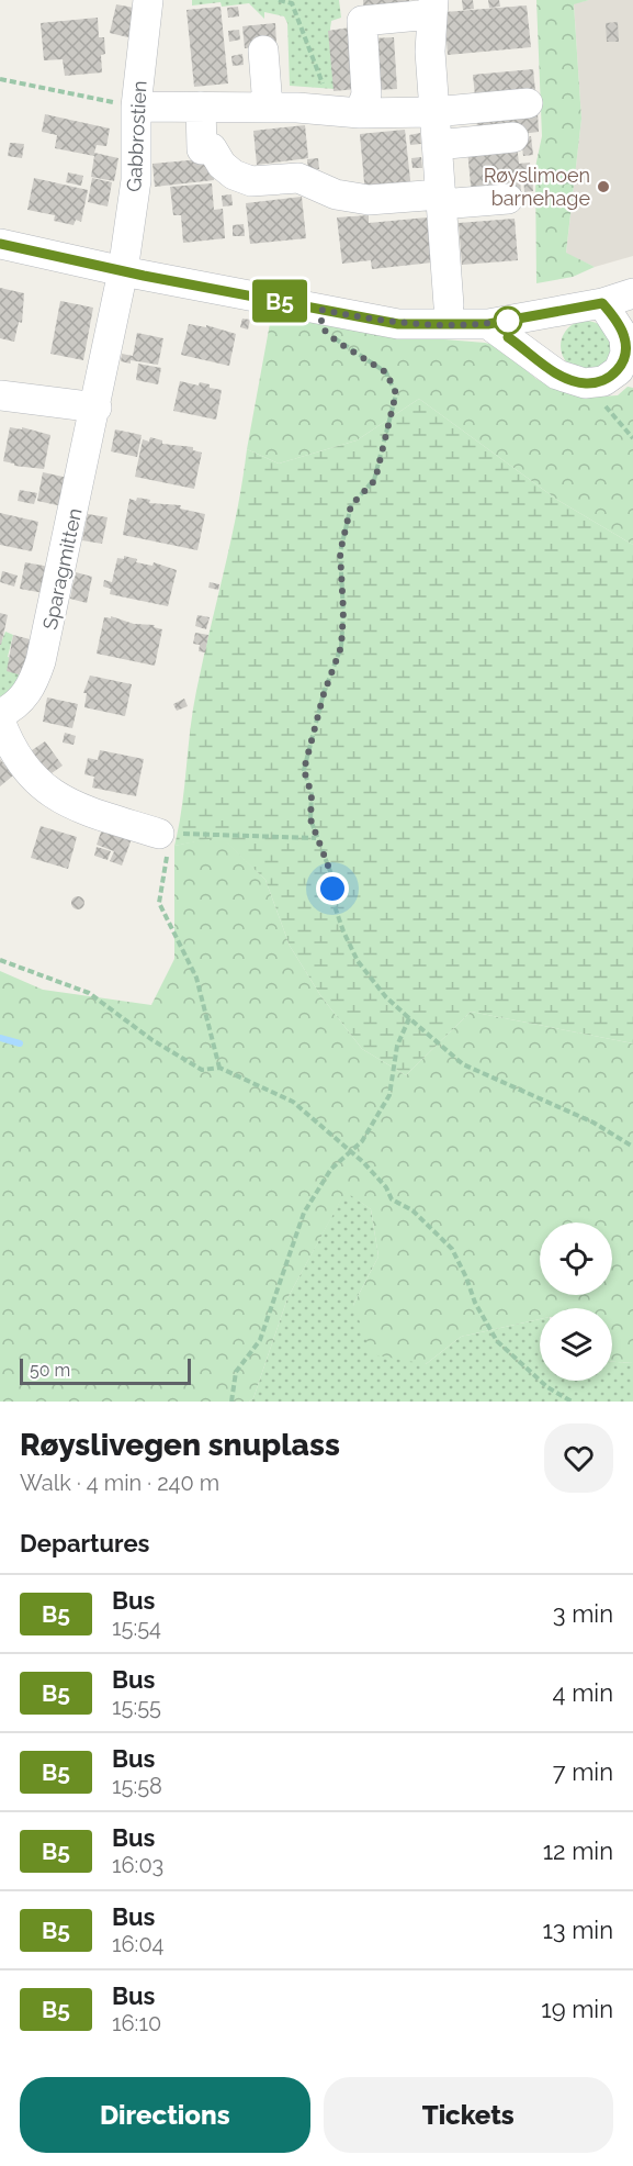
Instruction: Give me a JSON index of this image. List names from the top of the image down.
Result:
{
  "streets": {
    "street": ["Gabbrostien", "Sparagmitten"]
  },
  "crossings": [
    ["Gabbrostien", "Sparagmitten"]
  ],
  "places": ["Røyslimoen barnehage"],
  "lines": ["bus line B5"],
  "scale_bar": "50 m",
  "page": {
    "on_map": "B5",
    "scale": "50 m",
    "heading": [
      ["Røyslivegen snuplass", "Walk · 4 min · 240 m"],
      "Departures"
    ],
    "list": [
      {
        "mark": "B5",
        "name": "Bus",
        "note": "15:54",
        "value": "3 min"
      },
      {
        "mark": "B5",
        "name": "Bus",
        "note": "15:55",
        "value": "4 min"
      },
      {
        "mark": "B5",
        "name": "Bus",
        "note": "15:58",
        "value": "7 min"
      },
      {
        "mark": "B5",
        "name": "Bus",
        "note": "16:03",
        "value": "12 min"
      },
      {
        "mark": "B5",
        "name": "Bus",
        "note": "16:04",
        "value": "13 min"
      },
      {
        "mark": "B5",
        "name": "Bus",
        "note": "16:10",
        "value": "19 min"
      }
    ],
    "buttons": ["Directions", "Tickets"]
  }
}
